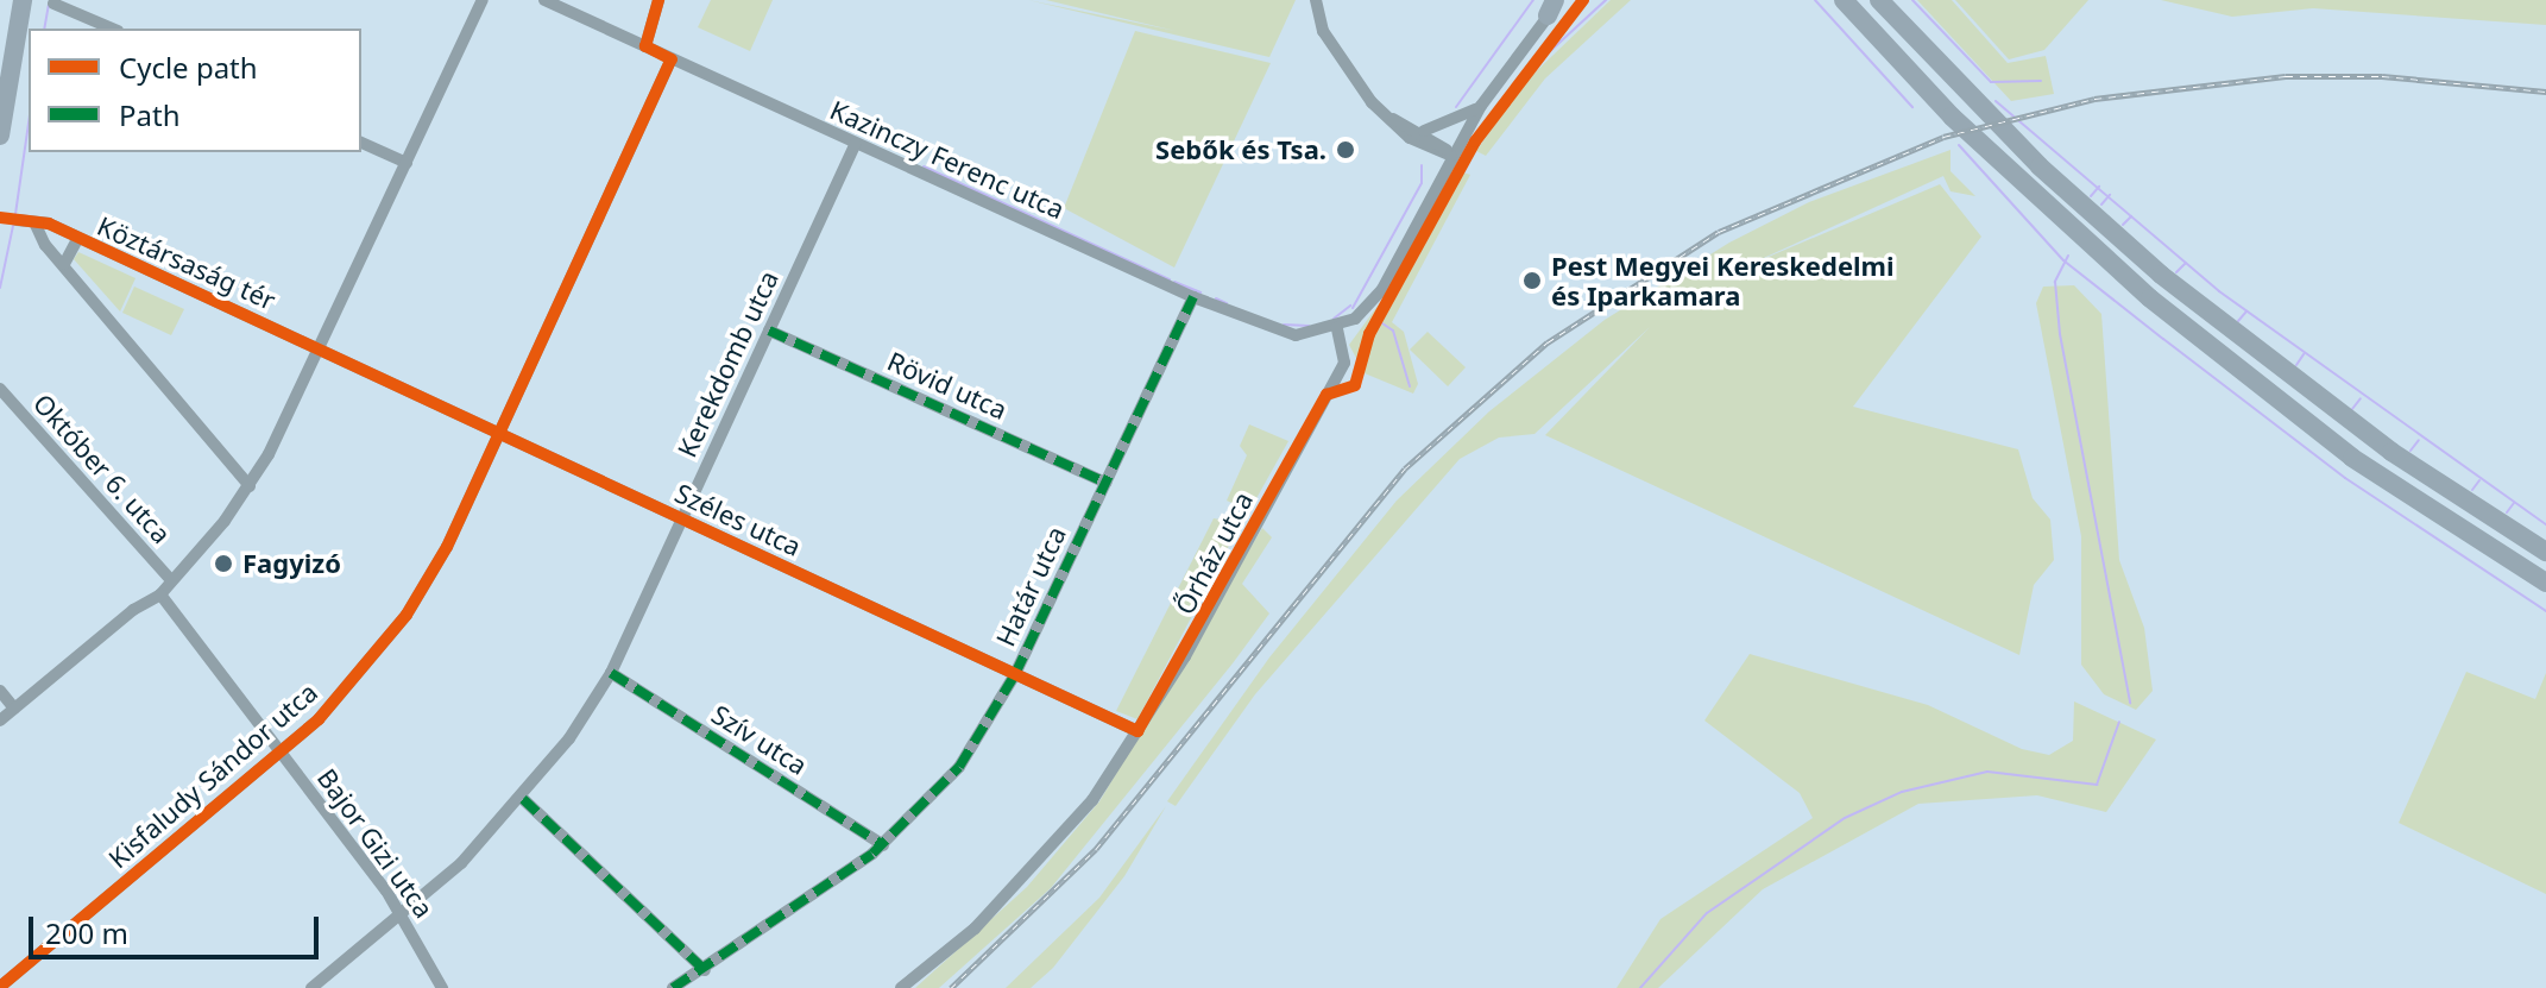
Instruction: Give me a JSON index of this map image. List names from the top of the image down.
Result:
{
  "streets": {
    "street": [
      "Kazinczy Ferenc utca",
      "Köztársaság tér",
      "Kerekdomb utca",
      "Rövid utca",
      "Október 6. utca",
      "Széles utca",
      "Őrház utca",
      "Határ utca",
      "Szív utca",
      "Kisfaludy Sándor utca",
      "Bajor Gizi utca"
    ]
  },
  "crossings": [
    ["Kazinczy Ferenc utca", "Kerekdomb utca"],
    ["Kazinczy Ferenc utca", "Őrház utca"],
    ["Kazinczy Ferenc utca", "Határ utca"],
    ["Kazinczy Ferenc utca", "Kisfaludy Sándor utca"],
    ["Köztársaság tér", "Széles utca"],
    ["Kerekdomb utca", "Rövid utca"],
    ["Kerekdomb utca", "Széles utca"],
    ["Kerekdomb utca", "Szív utca"],
    ["Kerekdomb utca", "Bajor Gizi utca"],
    ["Rövid utca", "Határ utca"],
    ["Széles utca", "Őrház utca"],
    ["Széles utca", "Határ utca"],
    ["Széles utca", "Kisfaludy Sándor utca"],
    ["Határ utca", "Szív utca"],
    ["Kisfaludy Sándor utca", "Bajor Gizi utca"]
  ],
  "places": ["Sebők és Tsa.", "Pest Megyei Kereskedelmi és Iparkamara", "Fagyizó"],
  "legend": ["Cycle path", "Path"],
  "scale_bar": "200 m"
}
